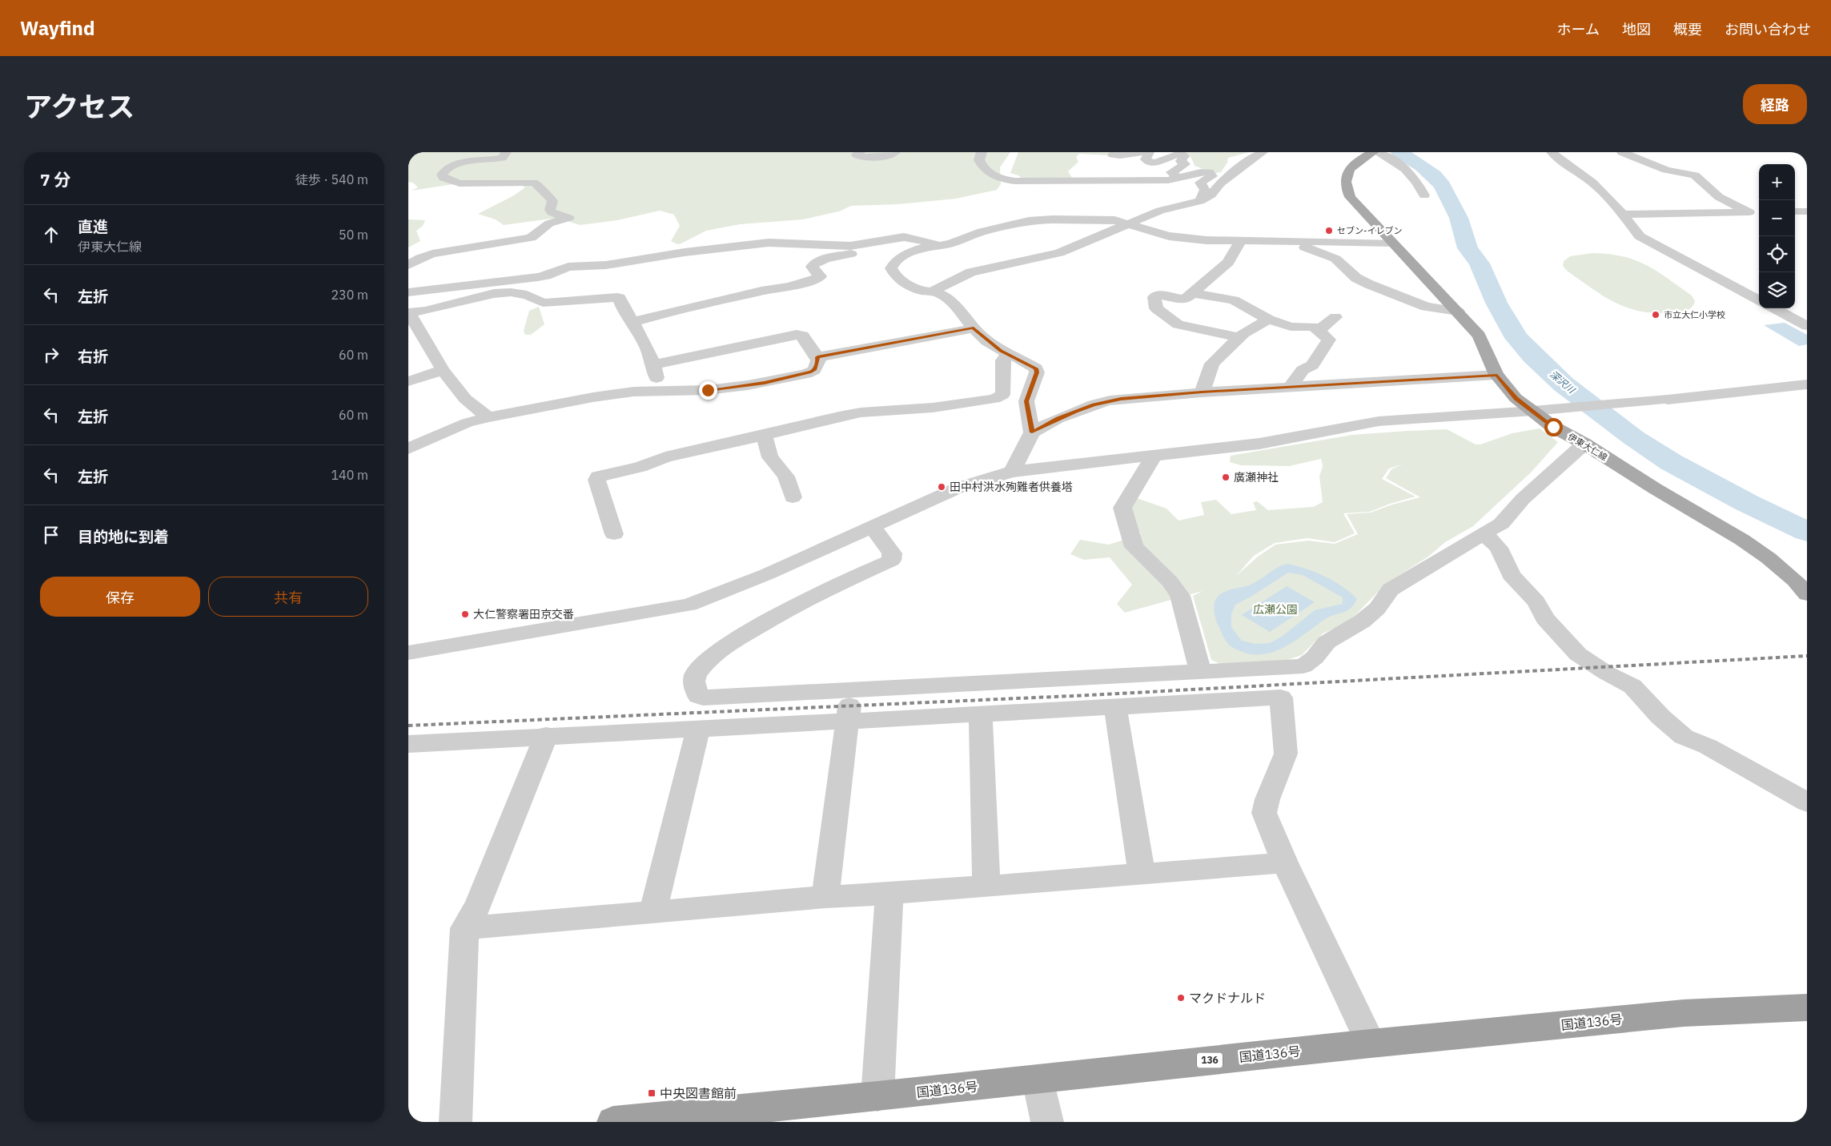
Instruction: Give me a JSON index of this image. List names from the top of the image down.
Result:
{
  "streets": {
    "highway": ["国道136号", "136"],
    "main road": ["伊東大仁線"]
  },
  "water": ["深沢川"],
  "parks": ["広瀬公園"],
  "places": {
    "other": [
      "セブン-イレブン",
      "市立大仁小学校",
      "廣瀬神社",
      "田中村洪水殉難者供養塔",
      "大仁警察署田京交番",
      "マクドナルド"
    ],
    "transit": ["中央図書館前"]
  },
  "page": {
    "header": "Wayfind",
    "nav": [
      "ホーム",
      "地図",
      "概要",
      "お問い合わせ"
    ],
    "title": "アクセス",
    "buttons": [
      "経路",
      ["保存", "共有"]
    ],
    "heading": ["7 分", "徒歩 · 540 m"],
    "map_buttons": ["+", "−"],
    "list": [
      ["直進", "伊東大仁線", "50 m"],
      ["左折", "230 m"],
      ["右折", "60 m"],
      ["左折", "60 m"],
      ["左折", "140 m"],
      "目的地に到着"
    ]
  }
}
